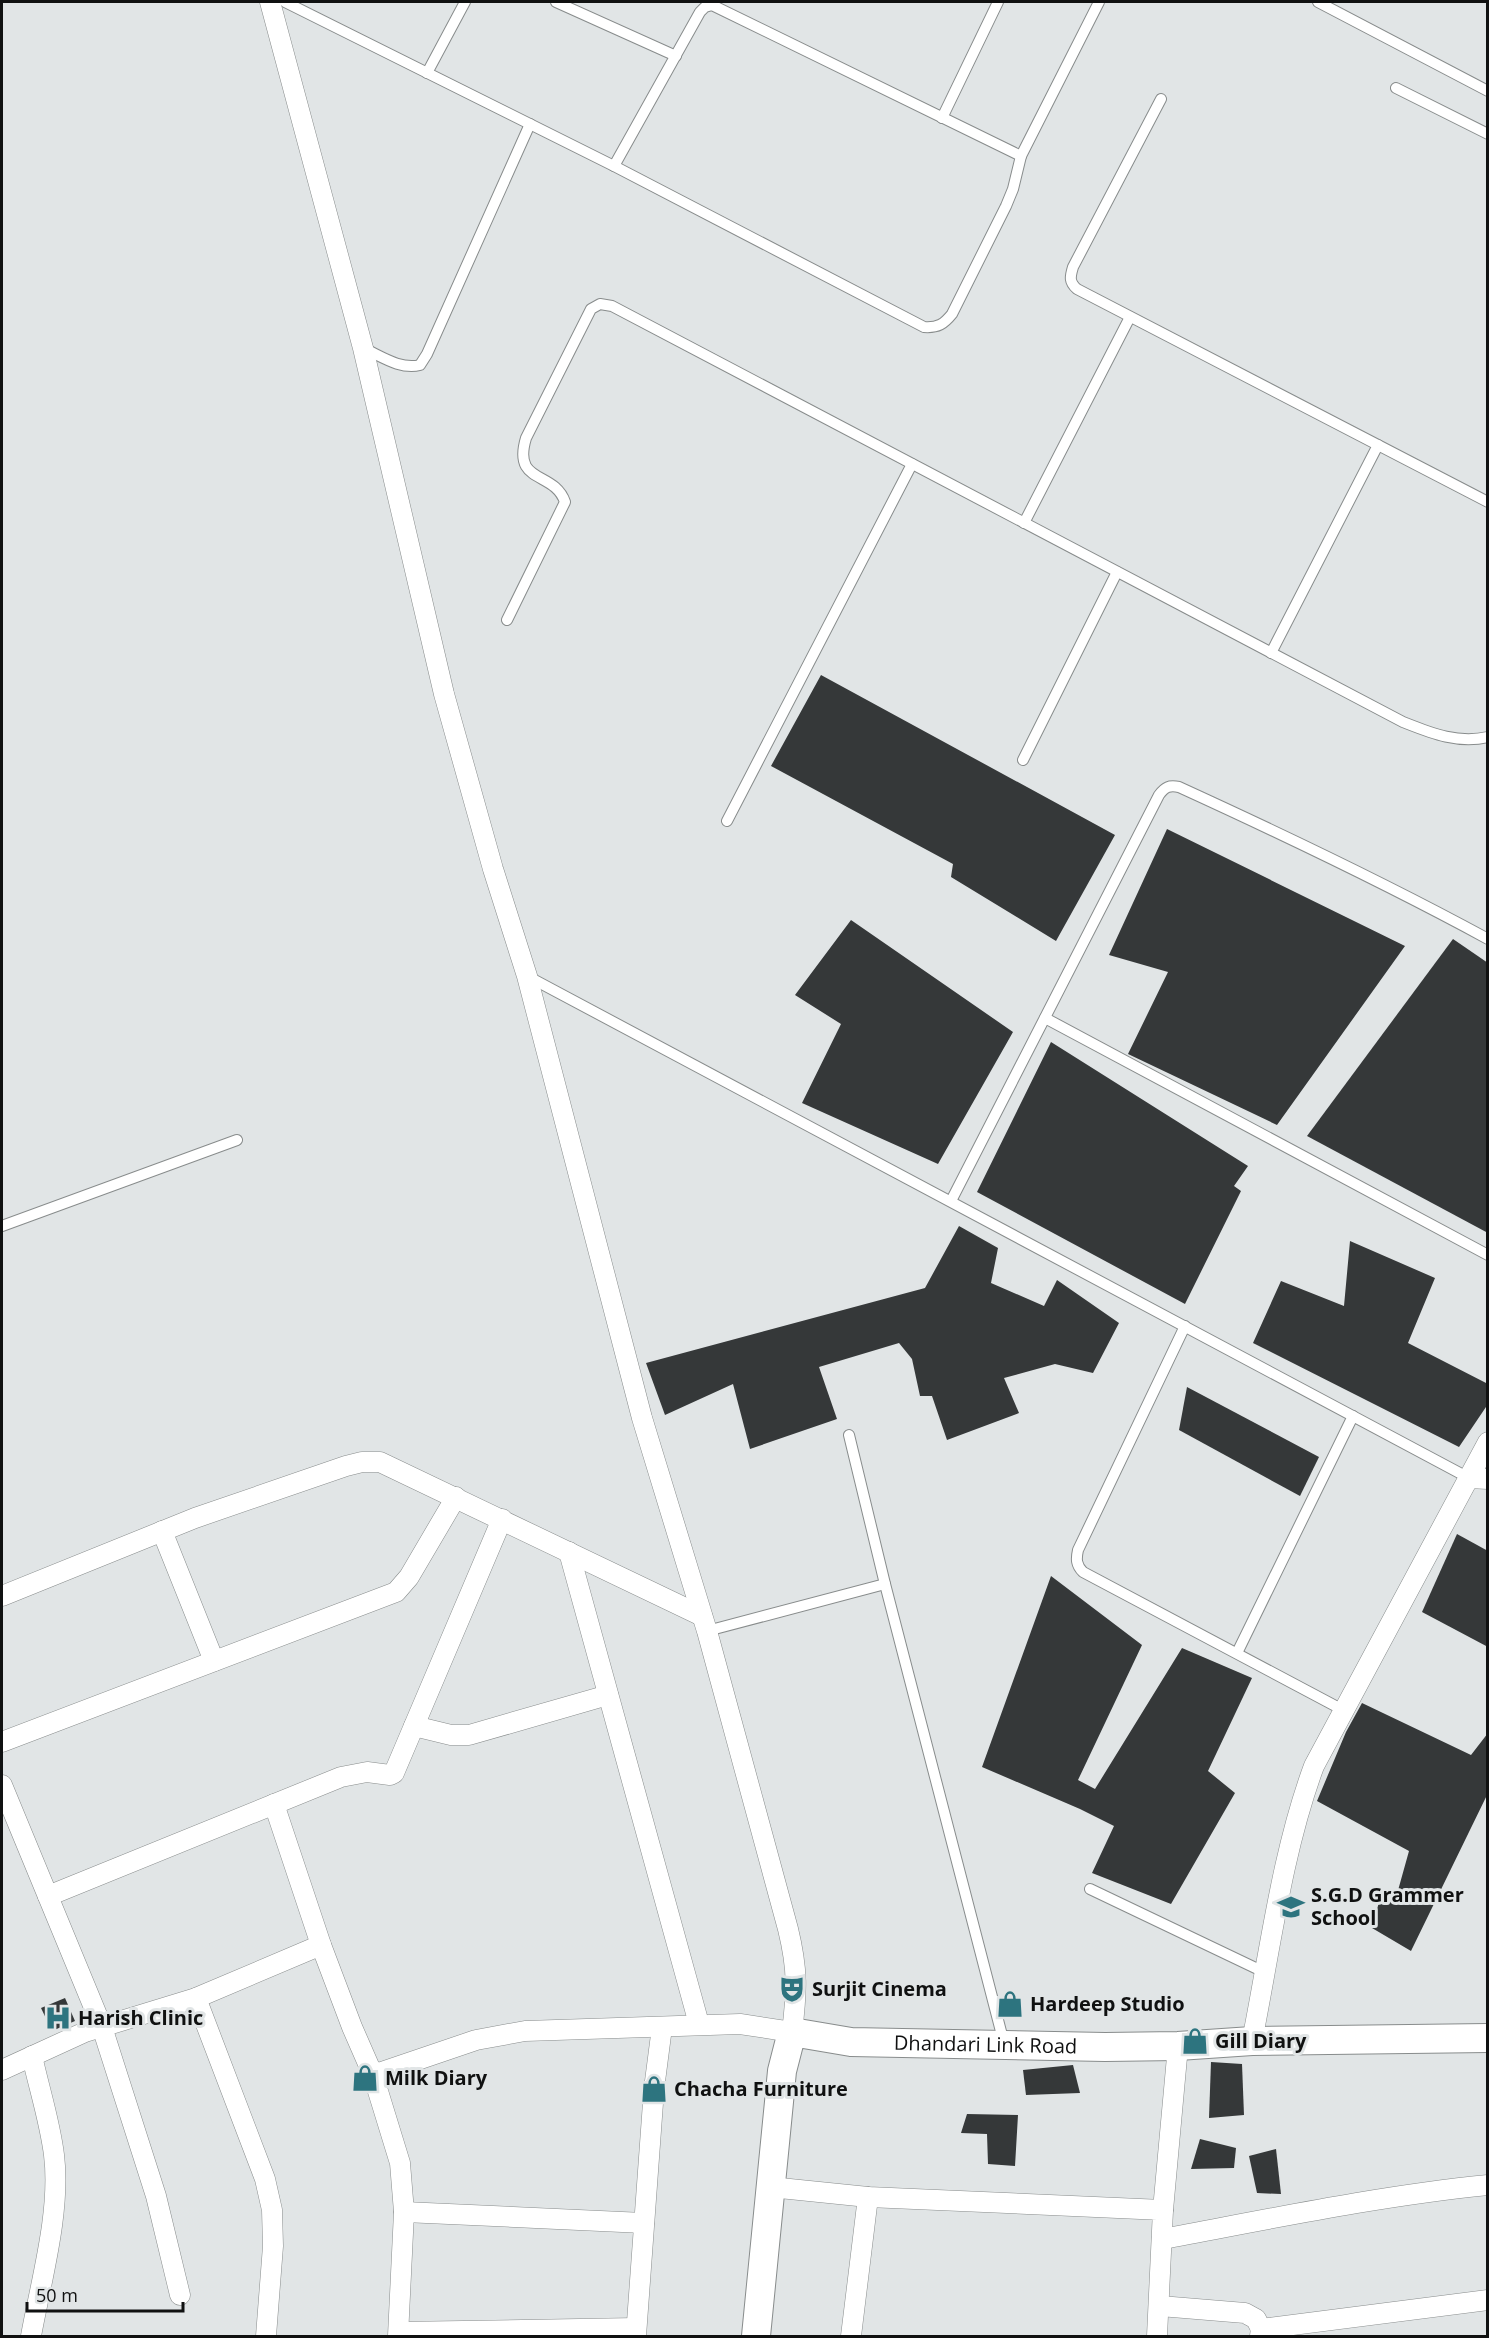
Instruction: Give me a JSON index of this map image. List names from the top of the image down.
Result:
{
  "streets": {
    "street": ["Dhandari Link Road"]
  },
  "places": {
    "school or university": ["S.G.D Grammer School"],
    "theatre": ["Surjit Cinema"],
    "shop": [
      "Hardeep Studio",
      "Gill Diary",
      "Milk Diary",
      "Chacha Furniture"
    ],
    "hospital": ["Harish Clinic"]
  },
  "scale_bar": "50 m"
}
